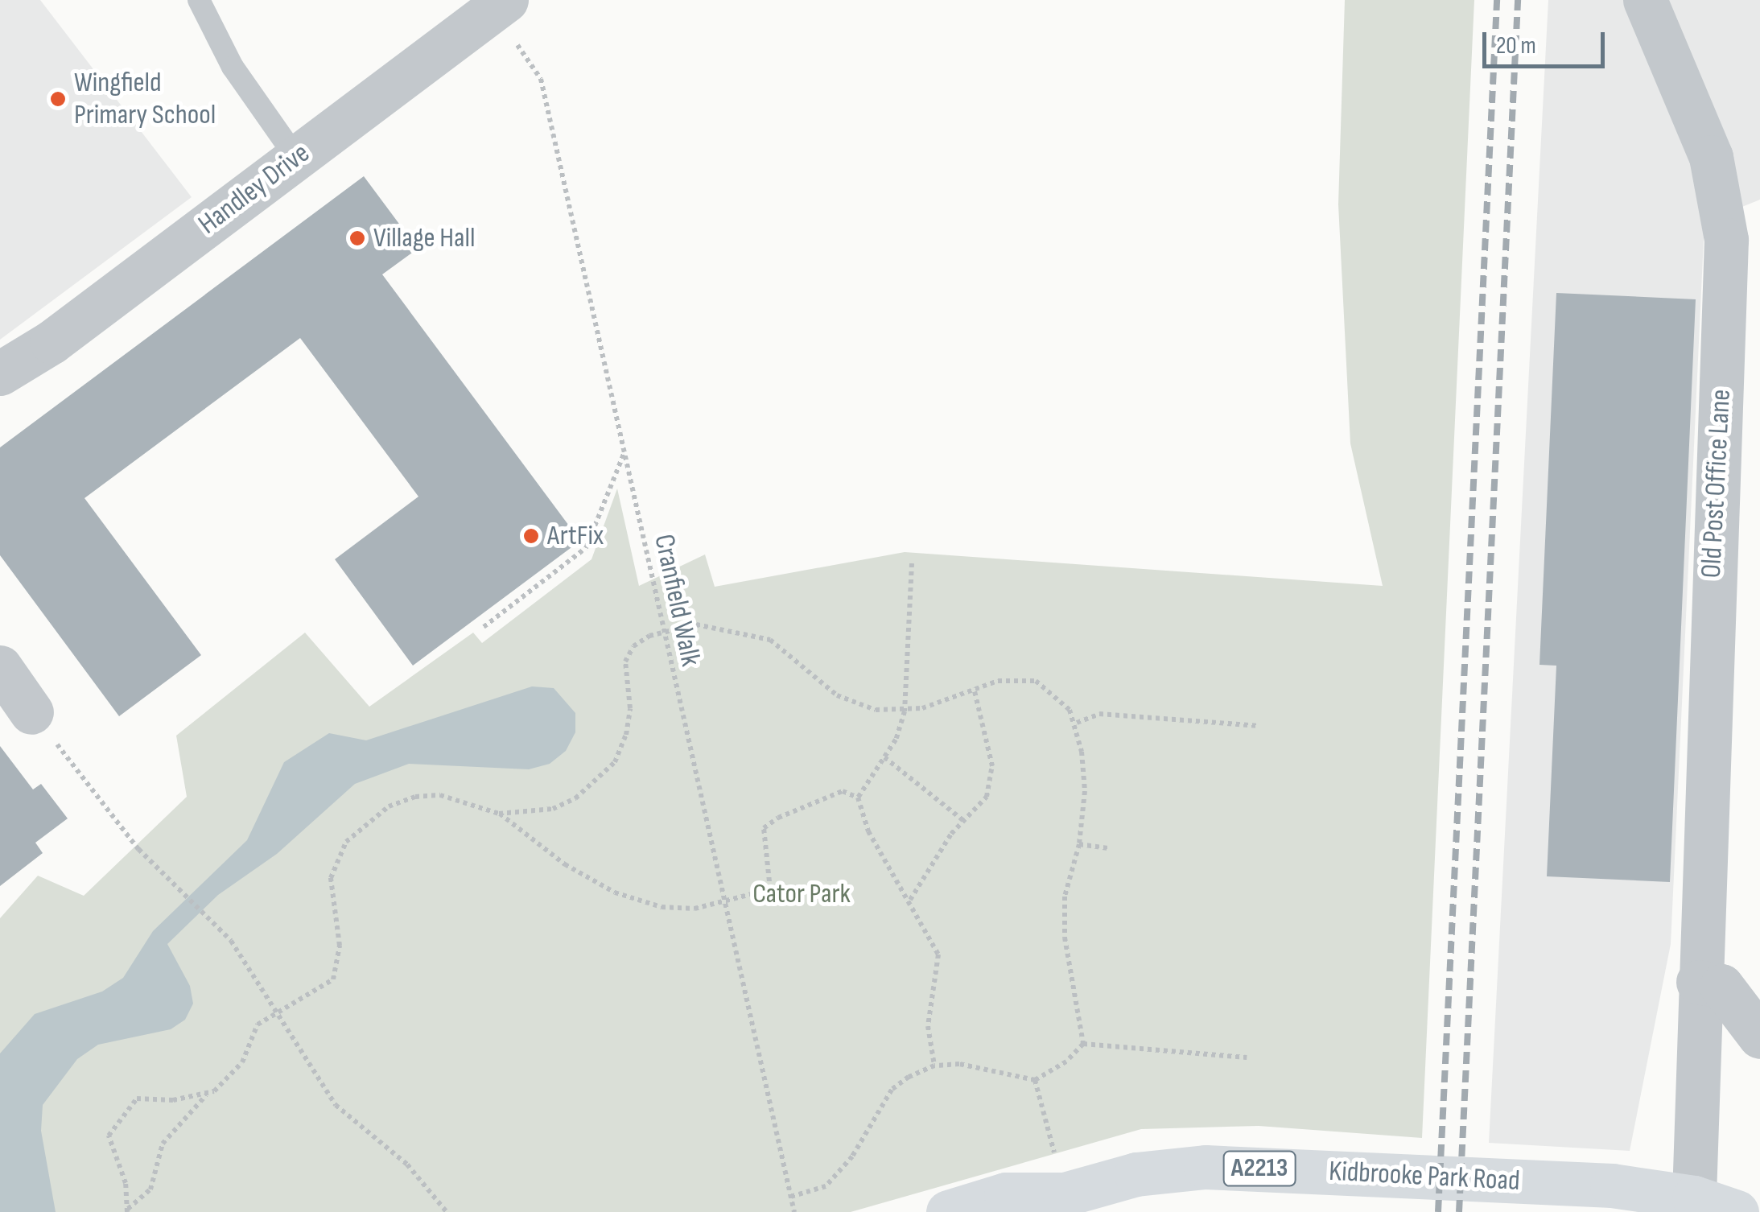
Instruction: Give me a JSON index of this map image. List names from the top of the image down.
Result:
{
  "streets": {
    "highway": ["A2213", "Kidbrooke Park Road"],
    "street": ["Handley Drive", "Old Post Office Lane"],
    "path": ["Cranfield Walk"]
  },
  "crossings": [
    ["Handley Drive", "Cranfield Walk"],
    ["Old Post Office Lane", "Kidbrooke Park Road"]
  ],
  "parks": ["Cator Park"],
  "places": ["Wingfield Primary School", "Village Hall", "ArtFix"],
  "scale_bar": "20 m"
}
